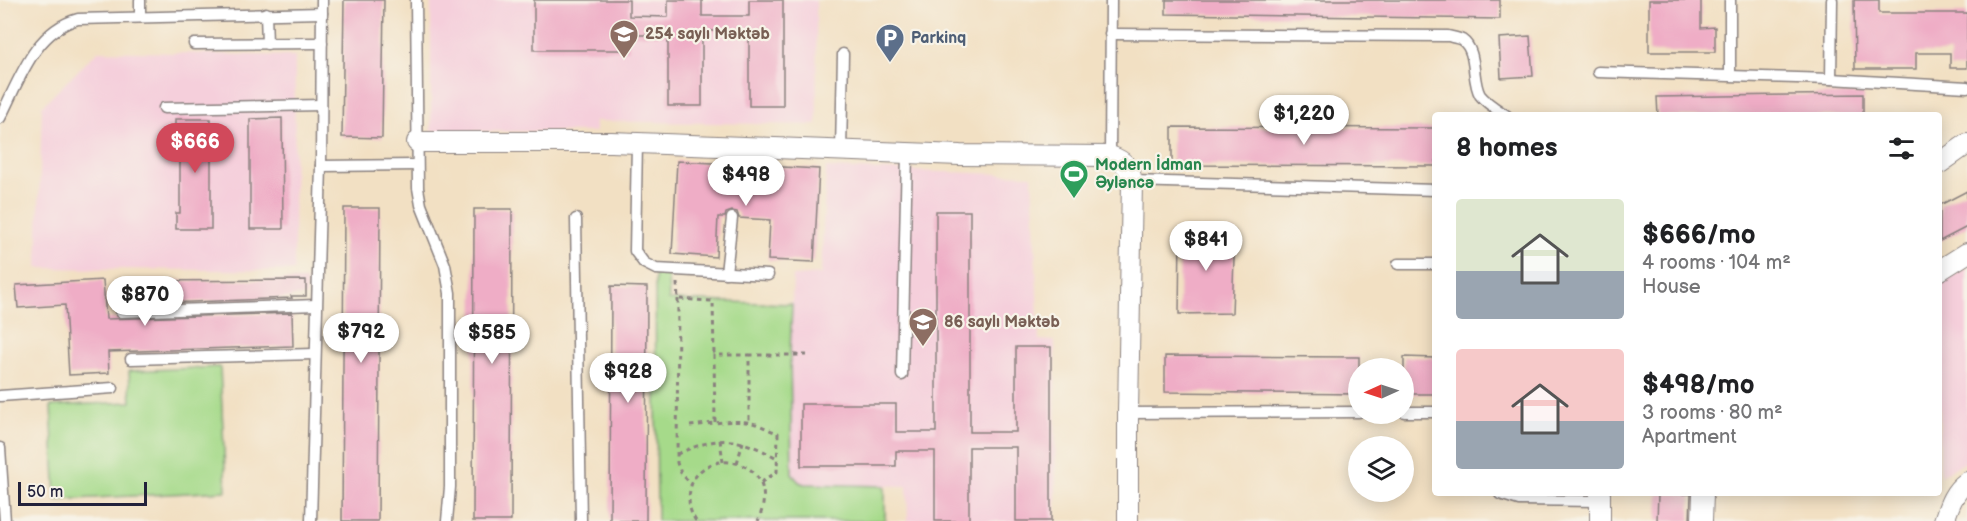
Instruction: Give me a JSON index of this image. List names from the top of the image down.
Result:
{
  "places": {
    "school or university": ["254 saylı Məktəb", "86 saylı Məktəb"],
    "parking": ["Parkinq"],
    "sports": ["Modern İdman Əyləncə"]
  },
  "scale_bar": "50 m",
  "north": "left",
  "page": {
    "price": [
      "$1,220",
      "$666",
      "$498",
      "$841",
      "$870",
      "$792",
      "$585",
      "$928"
    ],
    "heading": "8 homes",
    "list": [
      {
        "name": "$666/mo",
        "note": "4 rooms · 104 m² · House"
      },
      {
        "name": "$498/mo",
        "note": "3 rooms · 80 m² · Apartment"
      }
    ],
    "scale": "50 m"
  }
}
